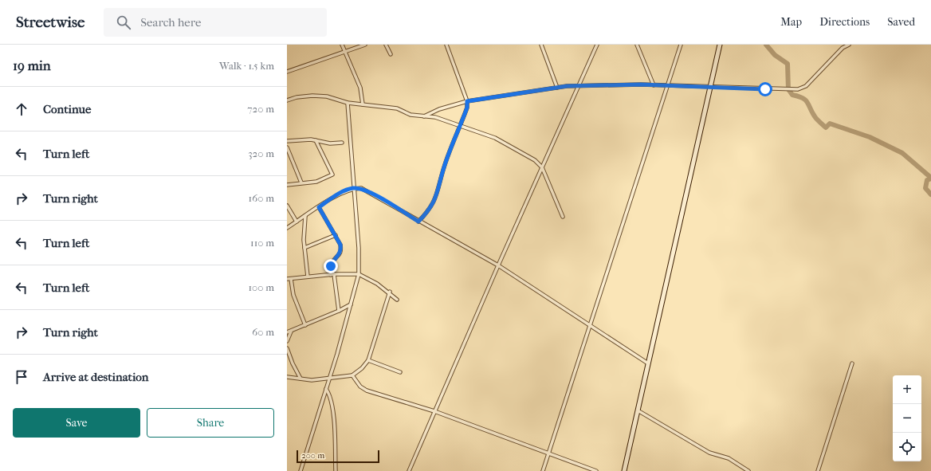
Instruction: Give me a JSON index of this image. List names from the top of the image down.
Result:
{
  "scale_bar": "200 m",
  "page": {
    "header": "Streetwise",
    "search": "Search here",
    "nav": ["Map", "Directions", "Saved"],
    "heading": ["19 min", "Walk · 1.5 km"],
    "list": [
      ["Continue", "720 m"],
      ["Turn left", "320 m"],
      ["Turn right", "160 m"],
      ["Turn left", "110 m"],
      ["Turn left", "100 m"],
      ["Turn right", "60 m"],
      "Arrive at destination"
    ],
    "map_buttons": ["+", "−"],
    "buttons": ["Save", "Share"],
    "scale": "200 m"
  }
}
